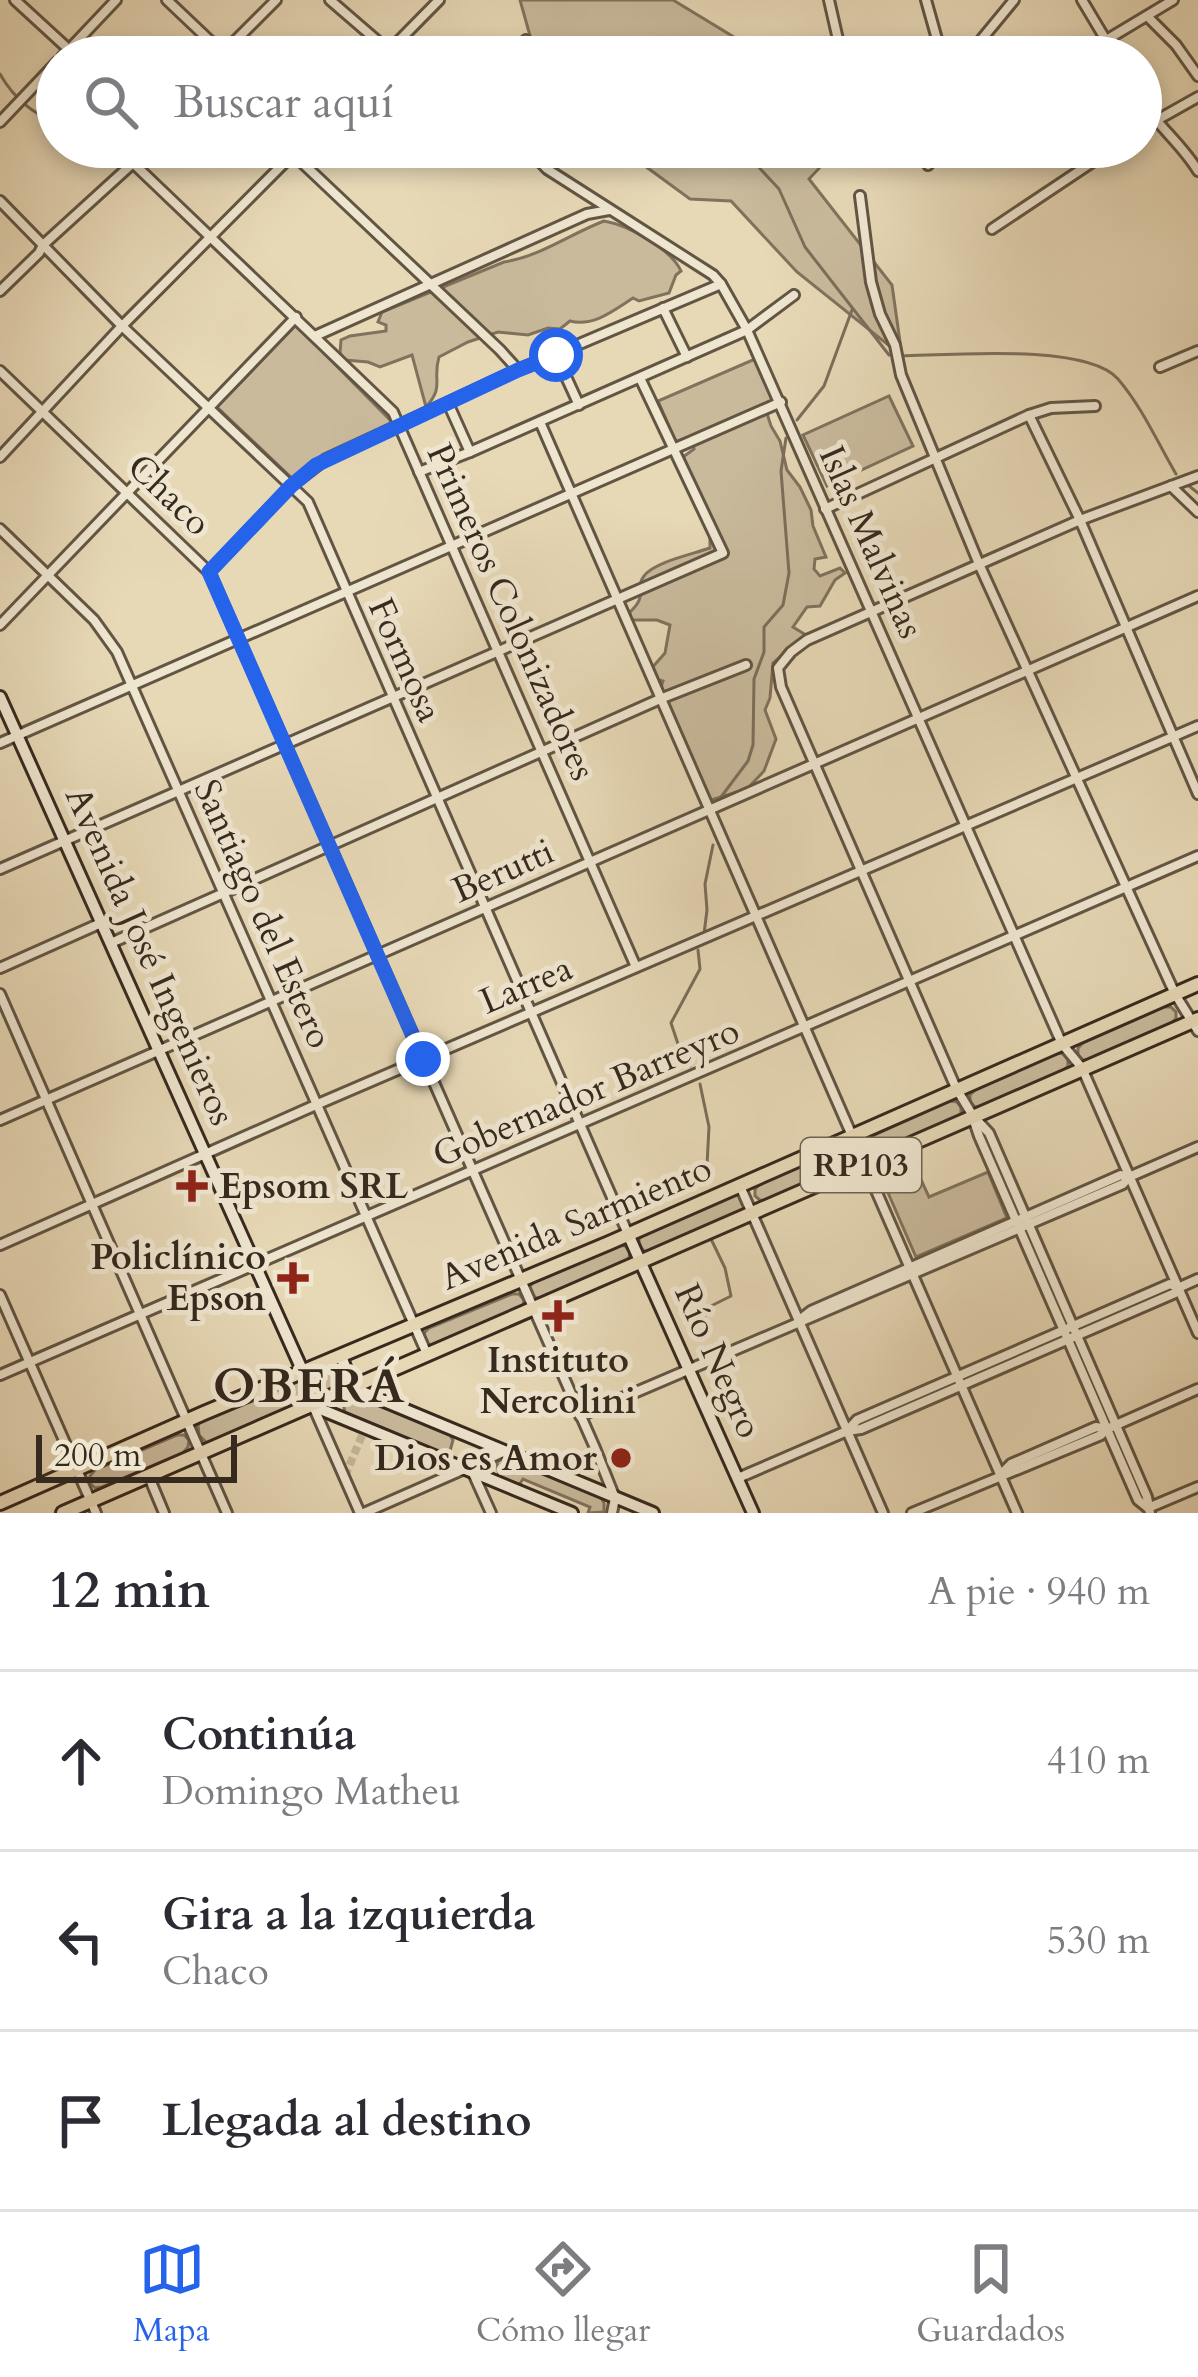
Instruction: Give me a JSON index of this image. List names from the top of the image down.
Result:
{
  "streets": {
    "main road": [
      "Avenida José Ingenieros",
      "RP103",
      "Avenida Sarmiento",
      "Río Negro"
    ],
    "street": [
      "Chaco",
      "Islas Malvinas",
      "Primeros Colonizadores",
      "Formosa",
      "Berutti",
      "Santiago del Estero",
      "Larrea",
      "Gobernador Barreyro"
    ]
  },
  "crossings": [
    ["Chaco", "Berutti"],
    ["Chaco", "Larrea"],
    ["Chaco", "Gobernador Barreyro"],
    ["Chaco", "Avenida Sarmiento"],
    ["Islas Malvinas", "Berutti"],
    ["Islas Malvinas", "Larrea"],
    ["Islas Malvinas", "Gobernador Barreyro"],
    ["Islas Malvinas", "Avenida Sarmiento"],
    ["Primeros Colonizadores", "Formosa"],
    ["Primeros Colonizadores", "Berutti"],
    ["Primeros Colonizadores", "Larrea"],
    ["Formosa", "Berutti"],
    ["Formosa", "Larrea"],
    ["Formosa", "Gobernador Barreyro"],
    ["Formosa", "Avenida Sarmiento"],
    ["Formosa", "Río Negro"],
    ["Berutti", "Santiago del Estero"],
    ["Berutti", "Avenida José Ingenieros"],
    ["Santiago del Estero", "Larrea"],
    ["Santiago del Estero", "Gobernador Barreyro"],
    ["Santiago del Estero", "Avenida Sarmiento"],
    ["Avenida José Ingenieros", "Larrea"],
    ["Avenida José Ingenieros", "Gobernador Barreyro"],
    ["Avenida José Ingenieros", "Avenida Sarmiento"],
    ["RP103", "Avenida Sarmiento"],
    ["Avenida Sarmiento", "Río Negro"]
  ],
  "districts": ["OBERÁ"],
  "places": {
    "health": ["Epsom SRL", "Policlínico Epson", "Instituto Nercolini"],
    "other": ["Dios es Amor"]
  },
  "scale_bar": "200 m",
  "page": {
    "search": "Buscar aquí",
    "scale": "200 m",
    "heading": ["12 min", "A pie · 940 m"],
    "list": [
      ["Continúa", "Domingo Matheu", "410 m"],
      ["Gira a la izquierda", "Chaco", "530 m"],
      "Llegada al destino"
    ],
    "nav": ["Mapa", "Cómo llegar", "Guardados"]
  }
}
